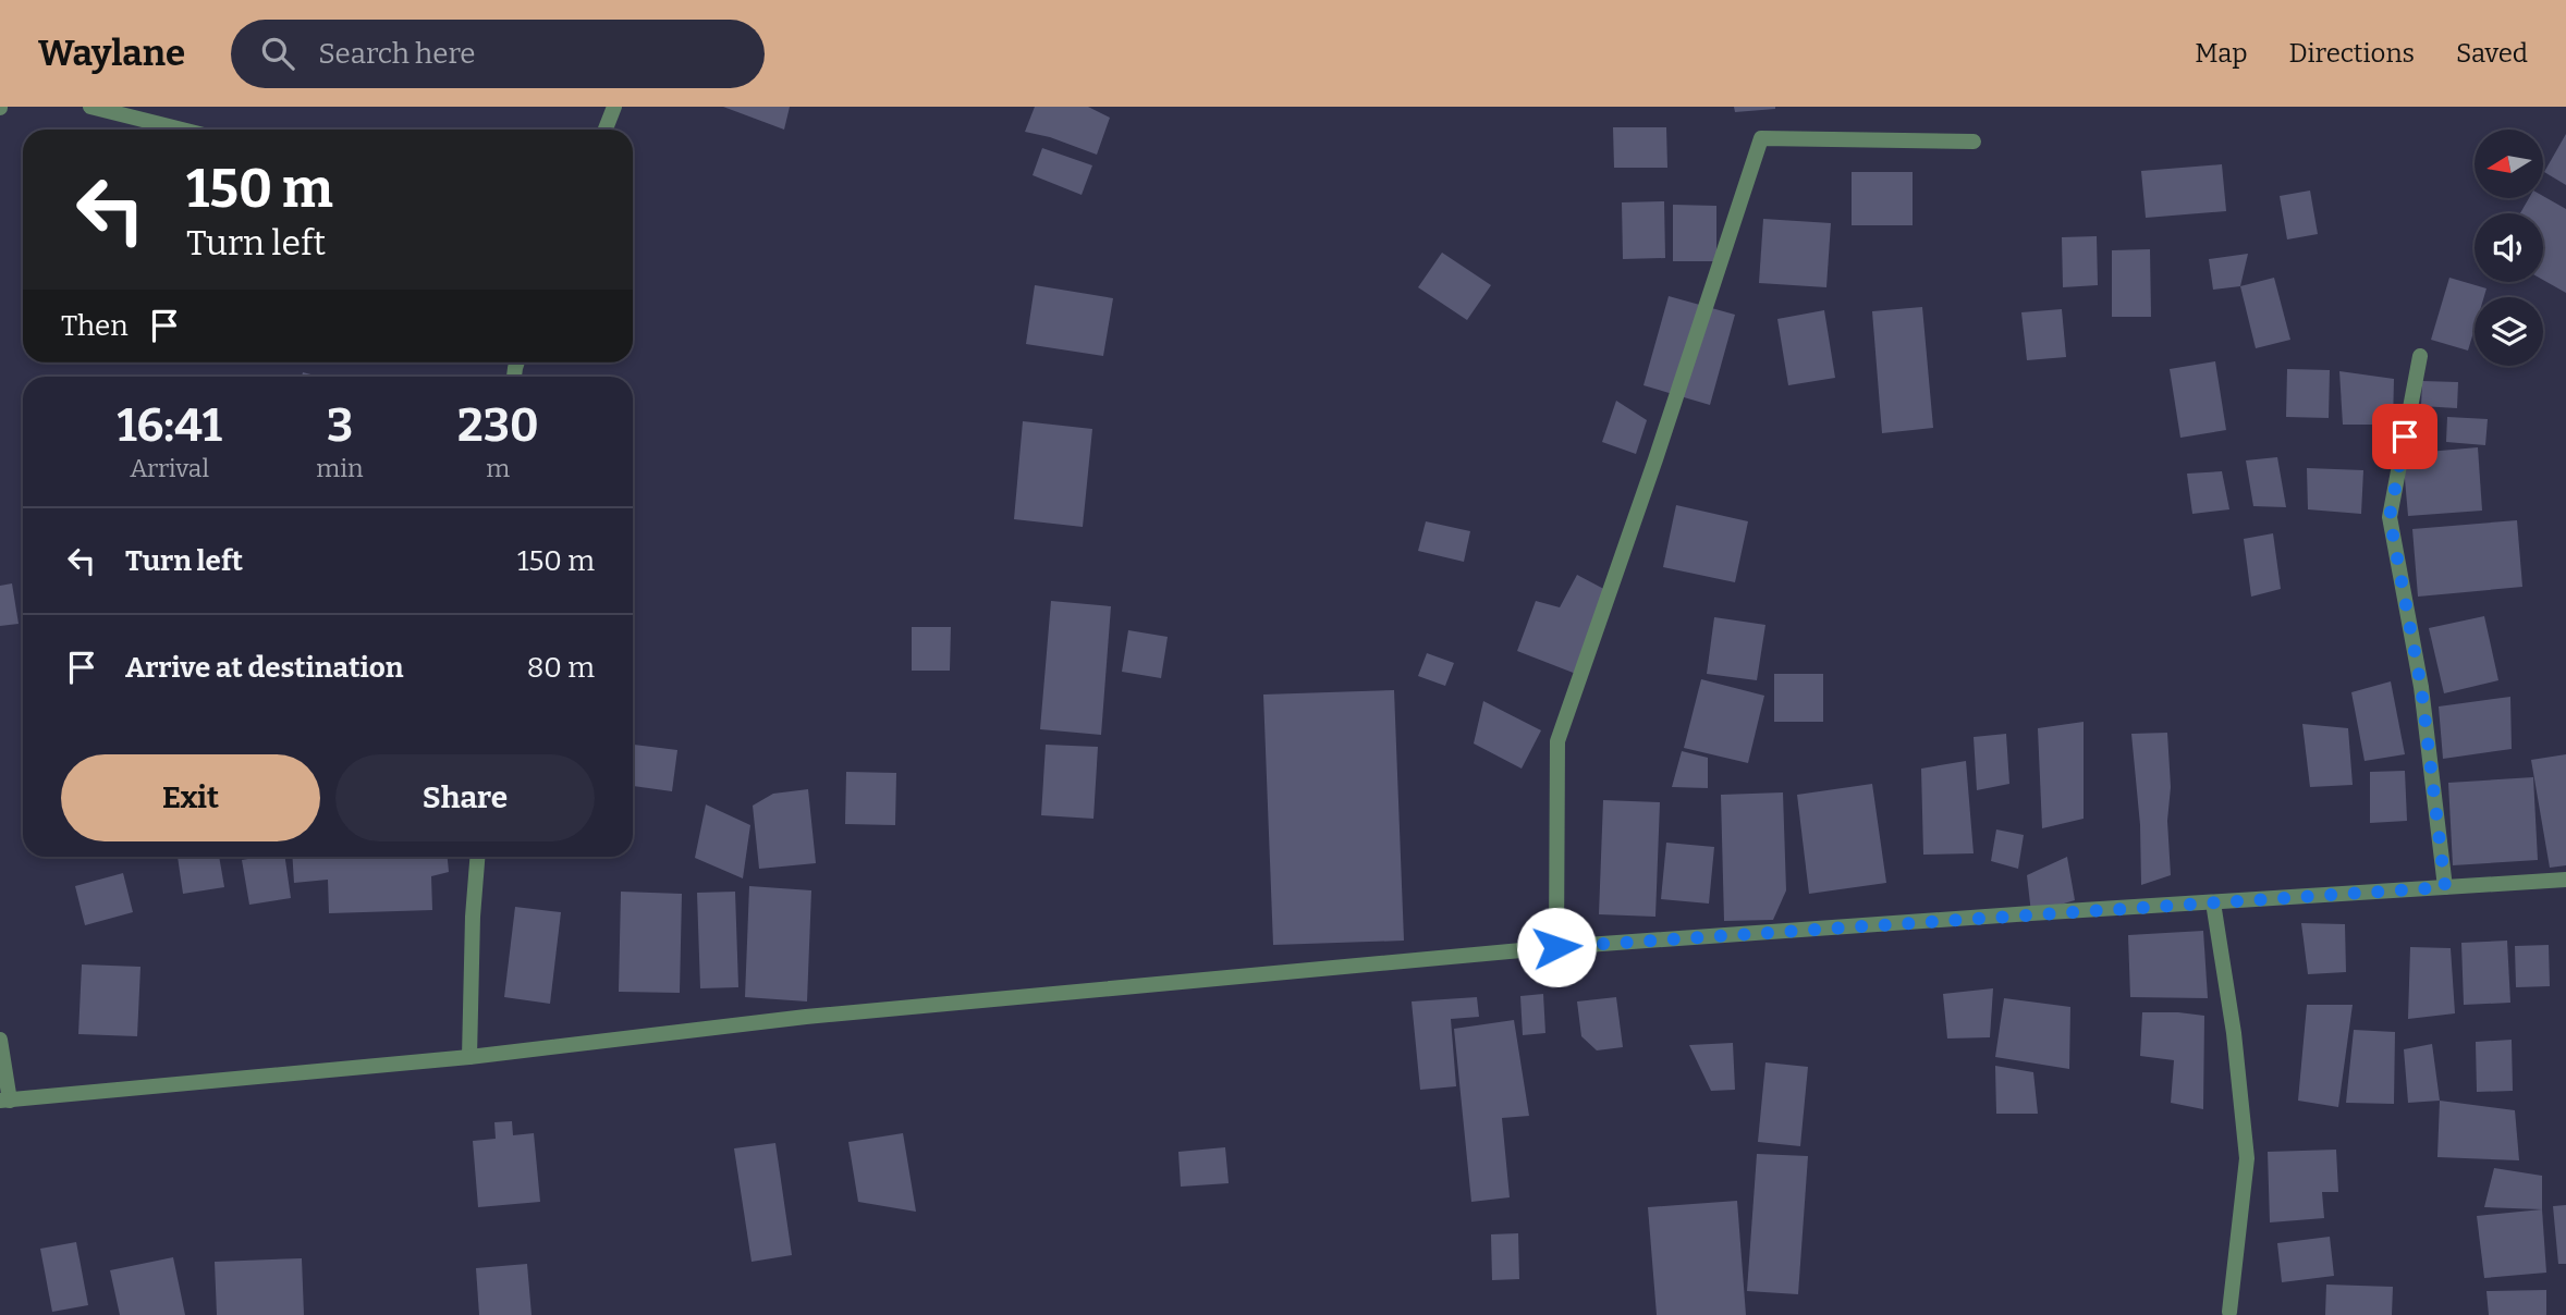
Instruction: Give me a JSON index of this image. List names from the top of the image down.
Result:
{
  "north": "left",
  "page": {
    "header": "Waylane",
    "search": "Search here",
    "nav": ["Map", "Directions", "Saved"],
    "turn": ["150 m", "Turn left"],
    "then": "Then",
    "eta": [
      "16:41",
      "Arrival",
      "3",
      "min",
      "230",
      "m"
    ],
    "list": [
      {
        "name": "Turn left",
        "value": "150 m"
      },
      {
        "name": "Arrive at destination",
        "value": "80 m"
      }
    ],
    "buttons": ["Exit", "Share"]
  }
}
